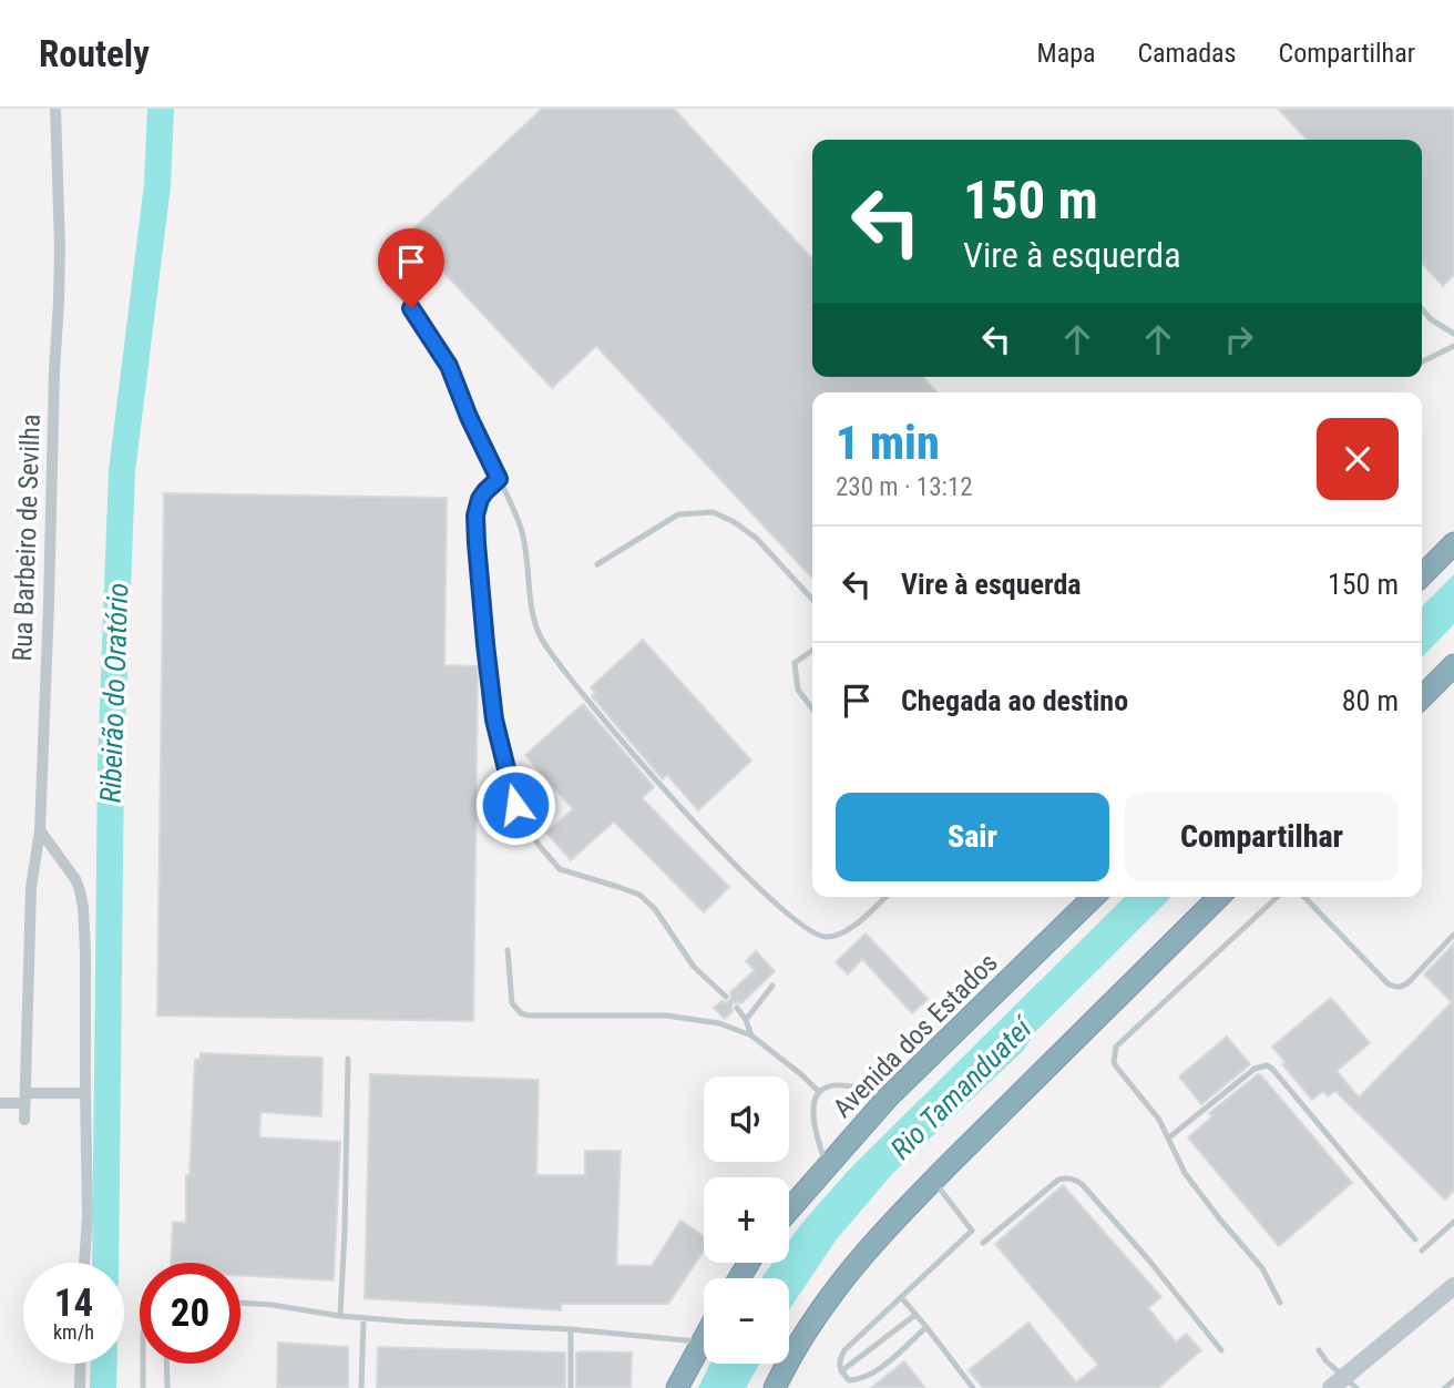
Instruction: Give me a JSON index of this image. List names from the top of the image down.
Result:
{
  "streets": {
    "highway": ["Avenida dos Estados"],
    "street": ["Rua Barbeiro de Sevilha"]
  },
  "water": ["Ribeirão do Oratório", "Rio Tamanduateí"],
  "page": {
    "header": "Routely",
    "nav": ["Mapa", "Camadas", "Compartilhar"],
    "turn": ["150 m", "Vire à esquerda"],
    "heading": ["1 min", "230 m · 13:12"],
    "list": [
      {
        "name": "Vire à esquerda",
        "value": "150 m"
      },
      {
        "name": "Chegada ao destino",
        "value": "80 m"
      }
    ],
    "buttons": ["Sair", "Compartilhar"],
    "map_buttons": ["+", "−"],
    "speed": "14 km/h",
    "limit": "20"
  }
}
